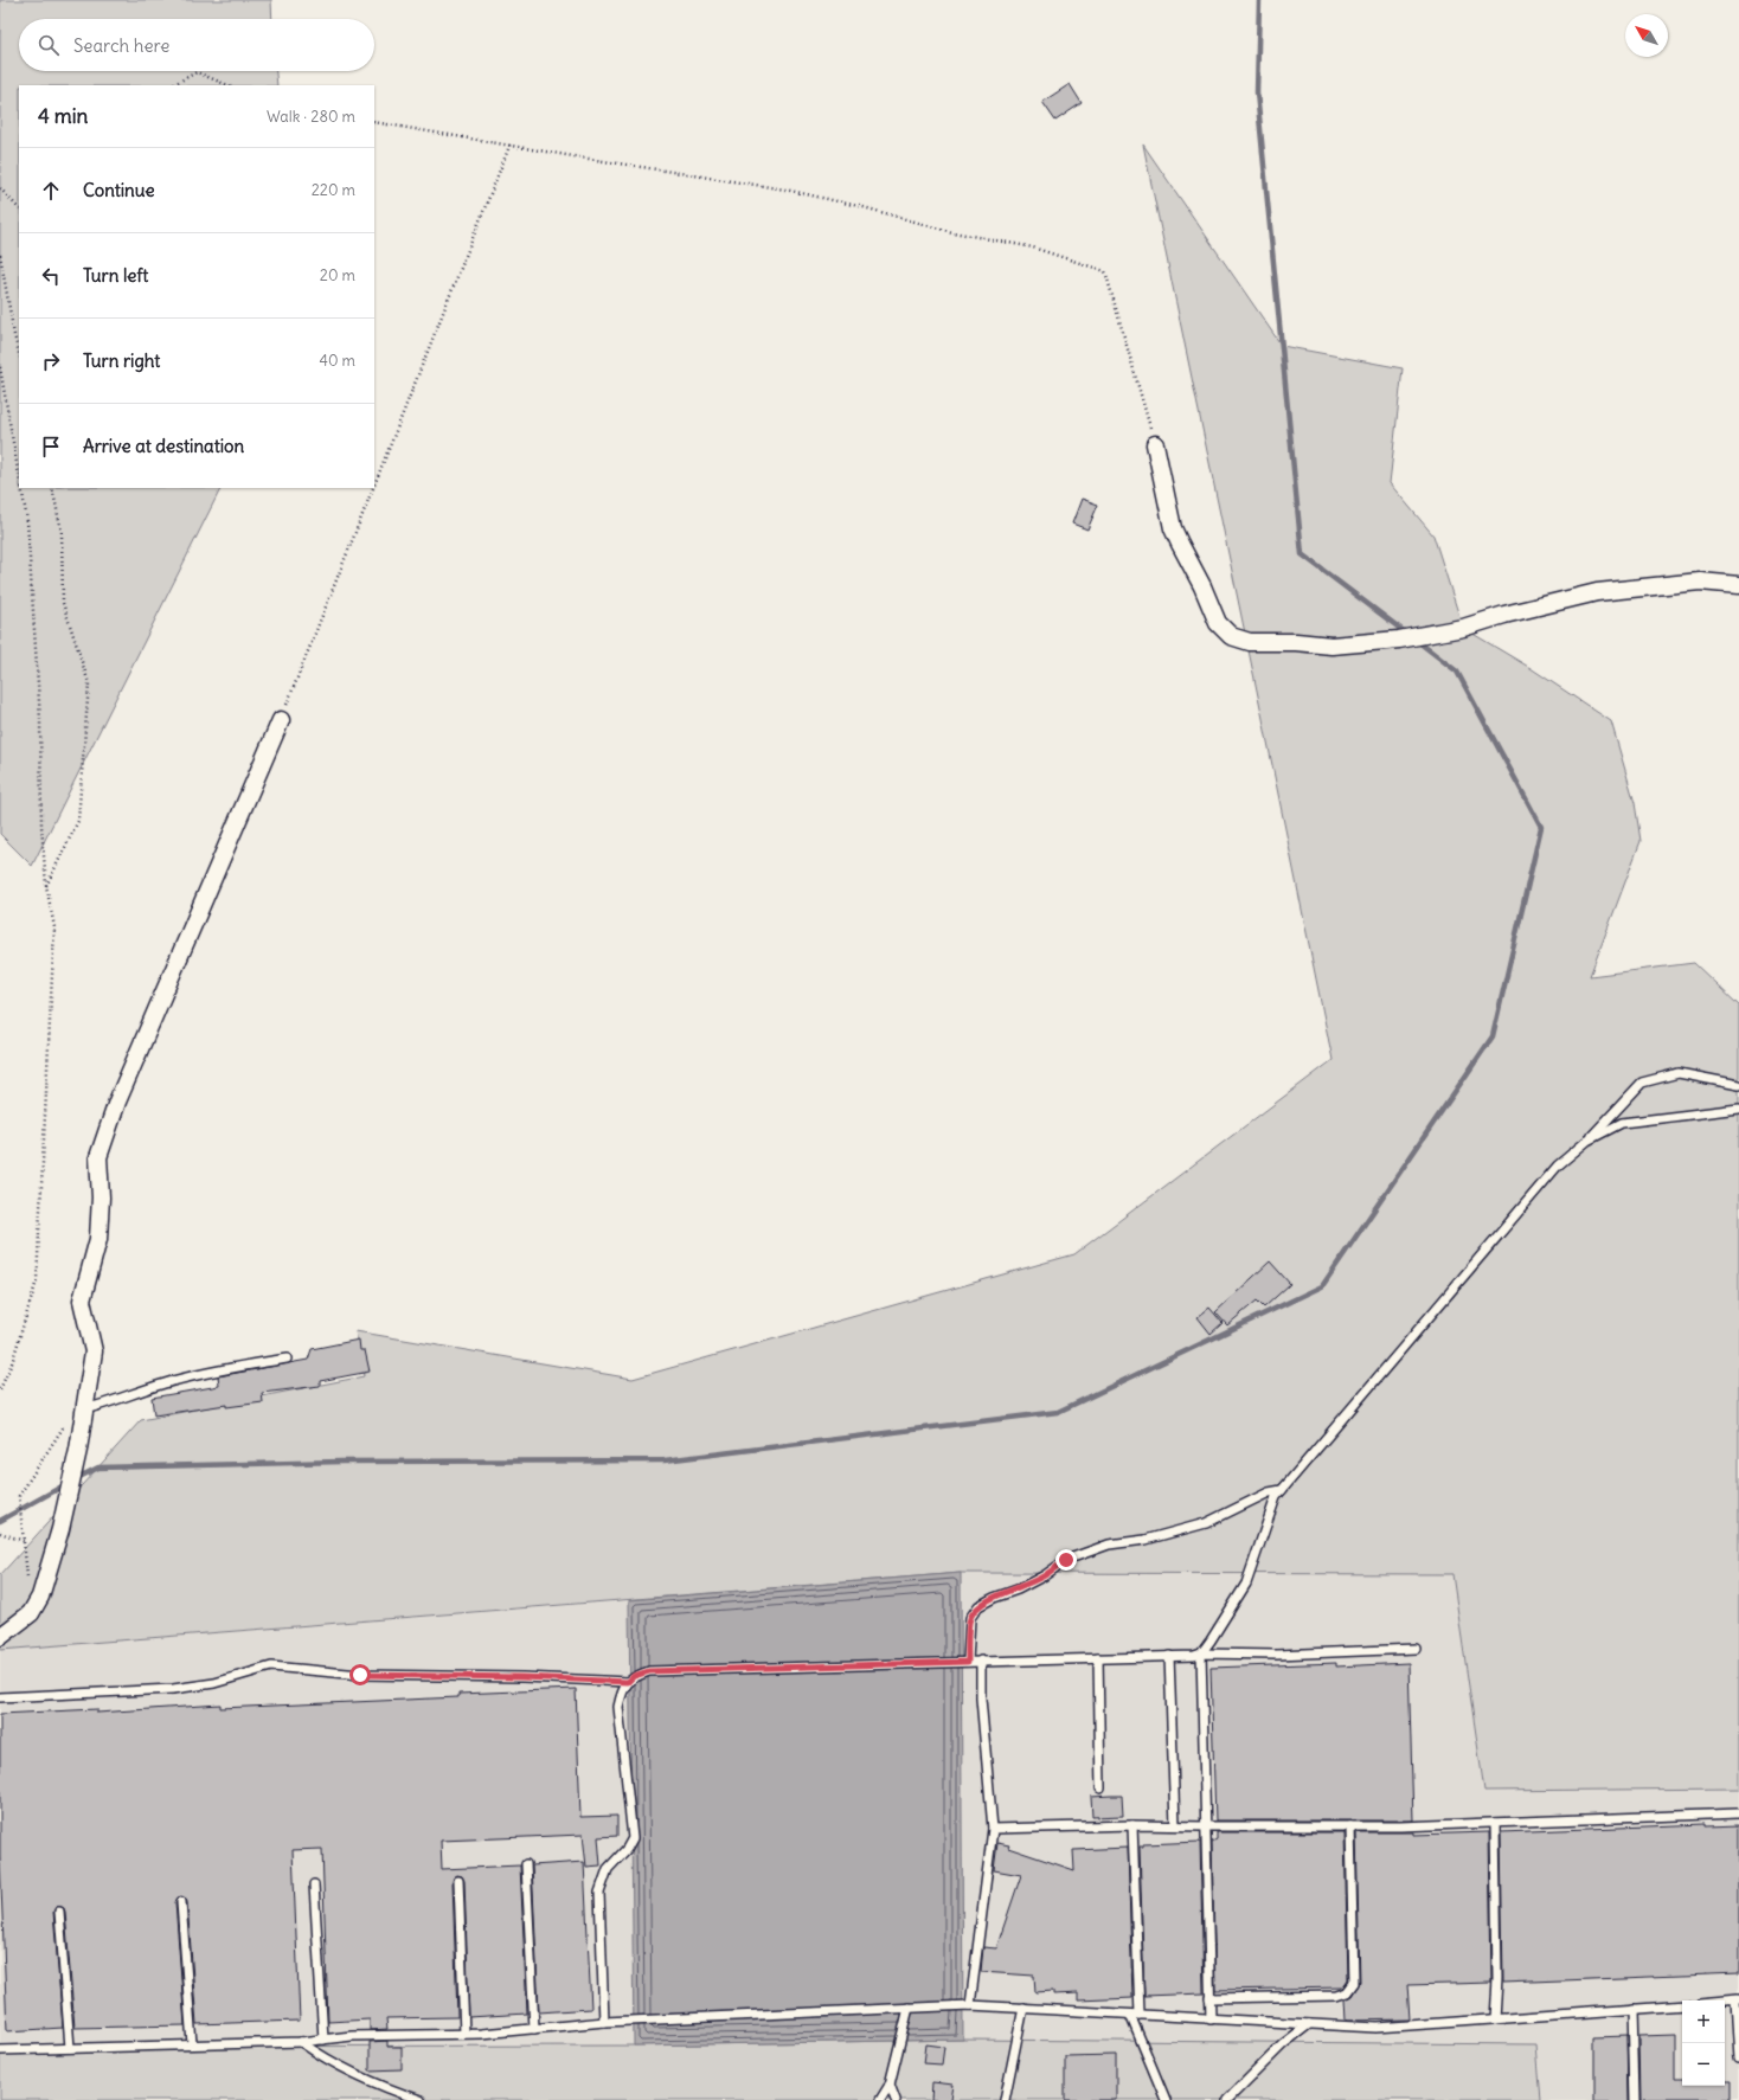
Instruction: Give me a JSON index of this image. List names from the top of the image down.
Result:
{
  "north": "top left",
  "page": {
    "search": "Search here",
    "heading": ["4 min", "Walk · 280 m"],
    "list": [
      ["Continue", "220 m"],
      ["Turn left", "20 m"],
      ["Turn right", "40 m"],
      "Arrive at destination"
    ],
    "map_buttons": ["+", "−"]
  }
}
